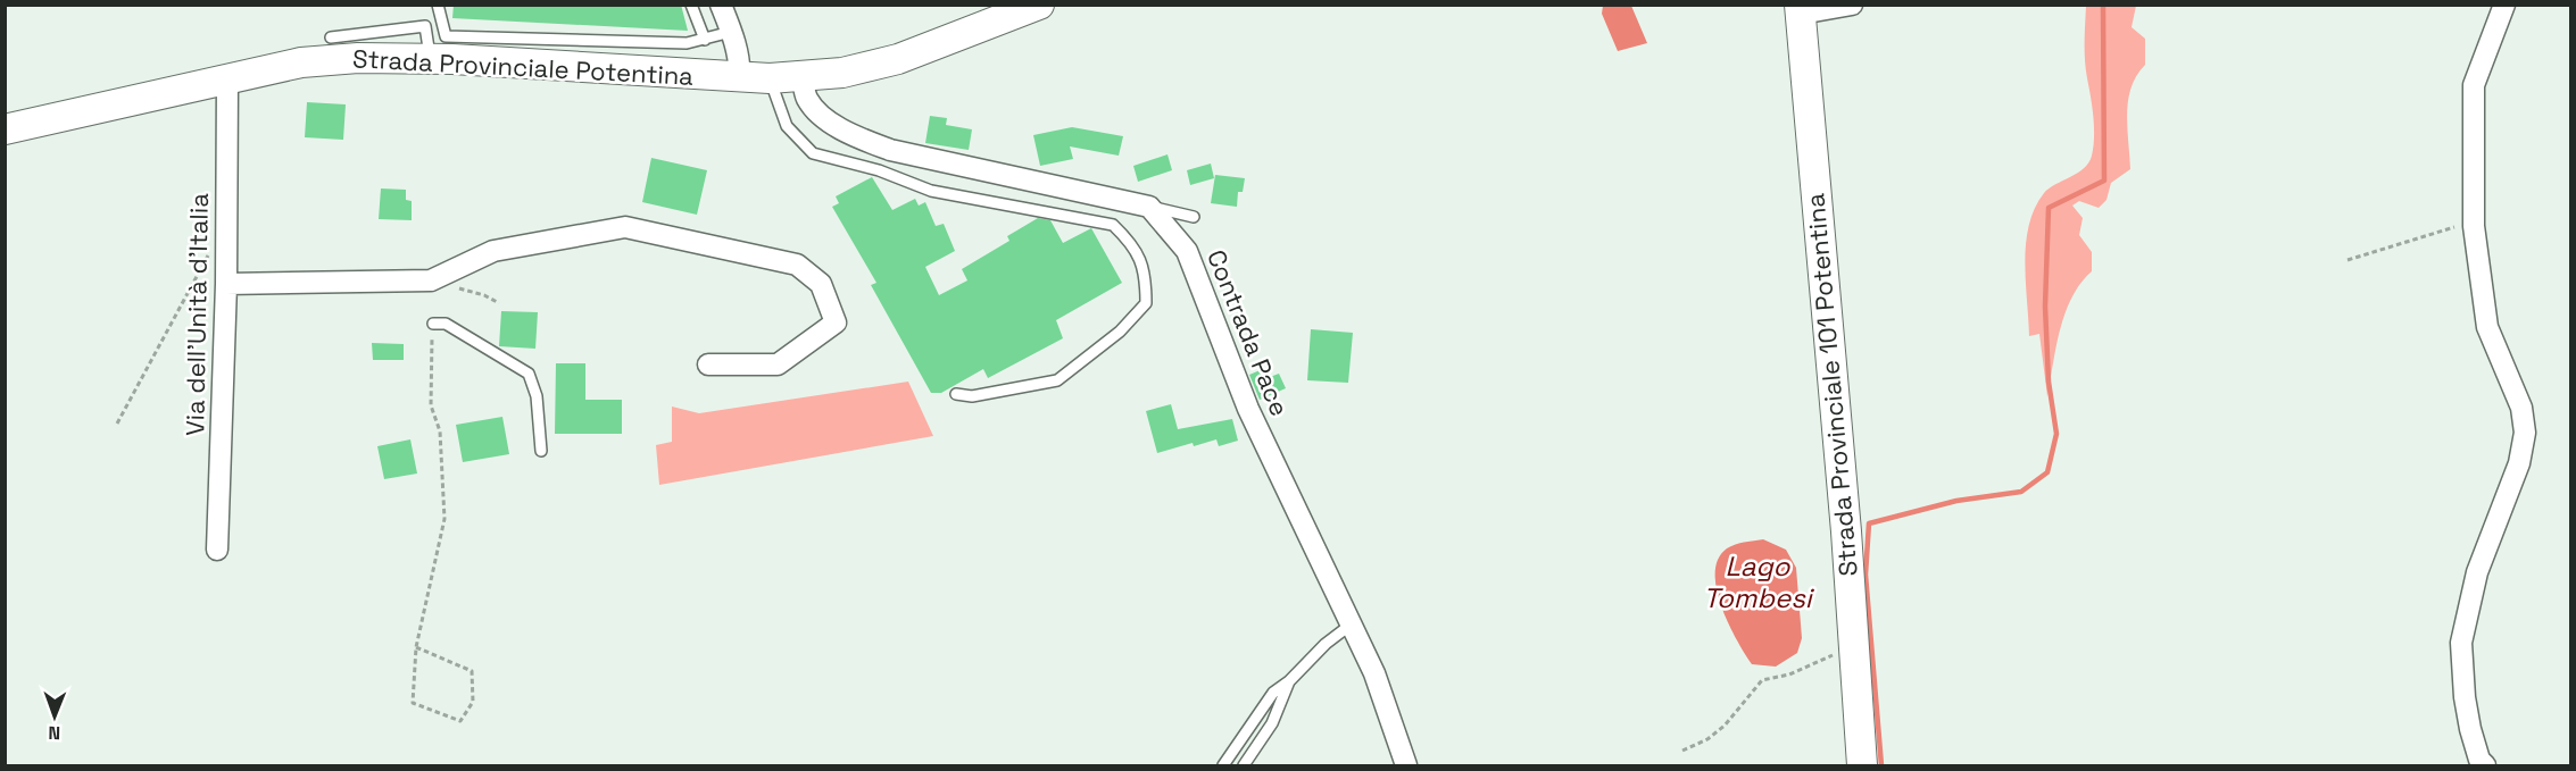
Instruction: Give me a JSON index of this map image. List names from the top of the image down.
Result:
{
  "streets": {
    "main road": ["Strada Provinciale Potentina", "Strada Provinciale 101 Potentina"],
    "street": ["Via dell'Unità d'Italia", "Contrada Pace"]
  },
  "crossings": [
    ["Strada Provinciale Potentina", "Via dell'Unità d'Italia"]
  ],
  "water": ["Lago Tombesi"],
  "north": "bottom"
}
